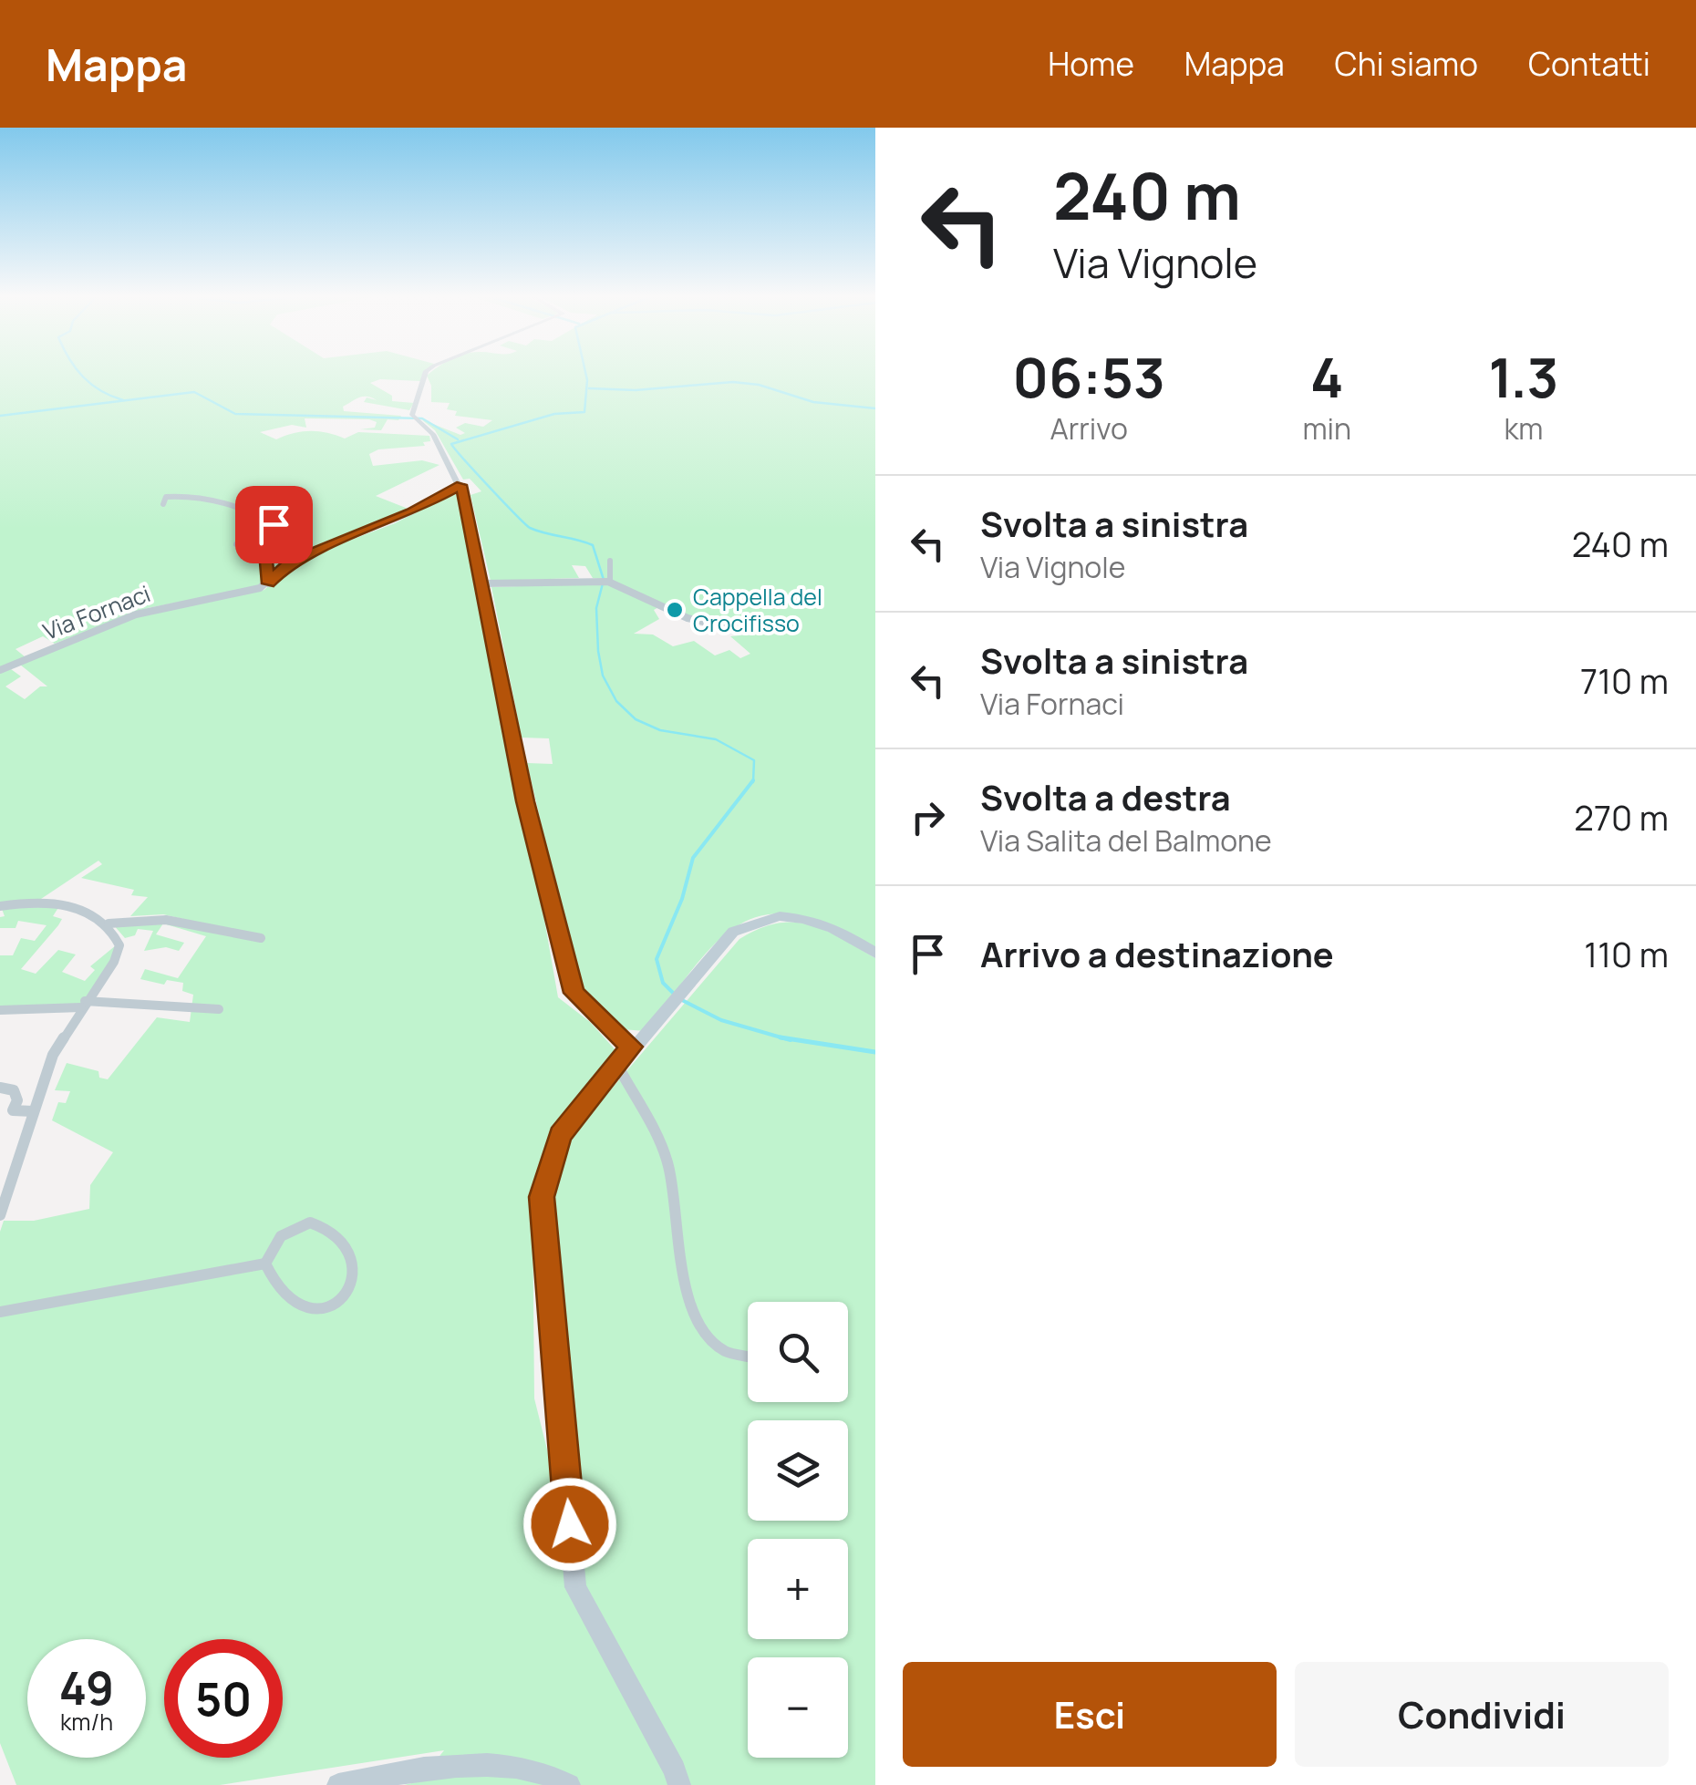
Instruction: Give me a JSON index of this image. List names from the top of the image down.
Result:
{
  "streets": {
    "street": ["Via Fornaci"]
  },
  "places": ["Cappella del Crocifisso"],
  "page": {
    "header": "Mappa",
    "nav": [
      "Home",
      "Mappa",
      "Chi siamo",
      "Contatti"
    ],
    "turn": ["240 m", "Via Vignole"],
    "eta": [
      "06:53",
      "Arrivo",
      "4",
      "min",
      "1.3",
      "km"
    ],
    "list": [
      {
        "name": "Svolta a sinistra",
        "note": "Via Vignole",
        "value": "240 m"
      },
      {
        "name": "Svolta a sinistra",
        "note": "Via Fornaci",
        "value": "710 m"
      },
      {
        "name": "Svolta a destra",
        "note": "Via Salita del Balmone",
        "value": "270 m"
      },
      {
        "name": "Arrivo a destinazione",
        "value": "110 m"
      }
    ],
    "map_buttons": ["+", "−"],
    "speed": "49 km/h",
    "limit": "50",
    "buttons": ["Esci", "Condividi"]
  }
}
